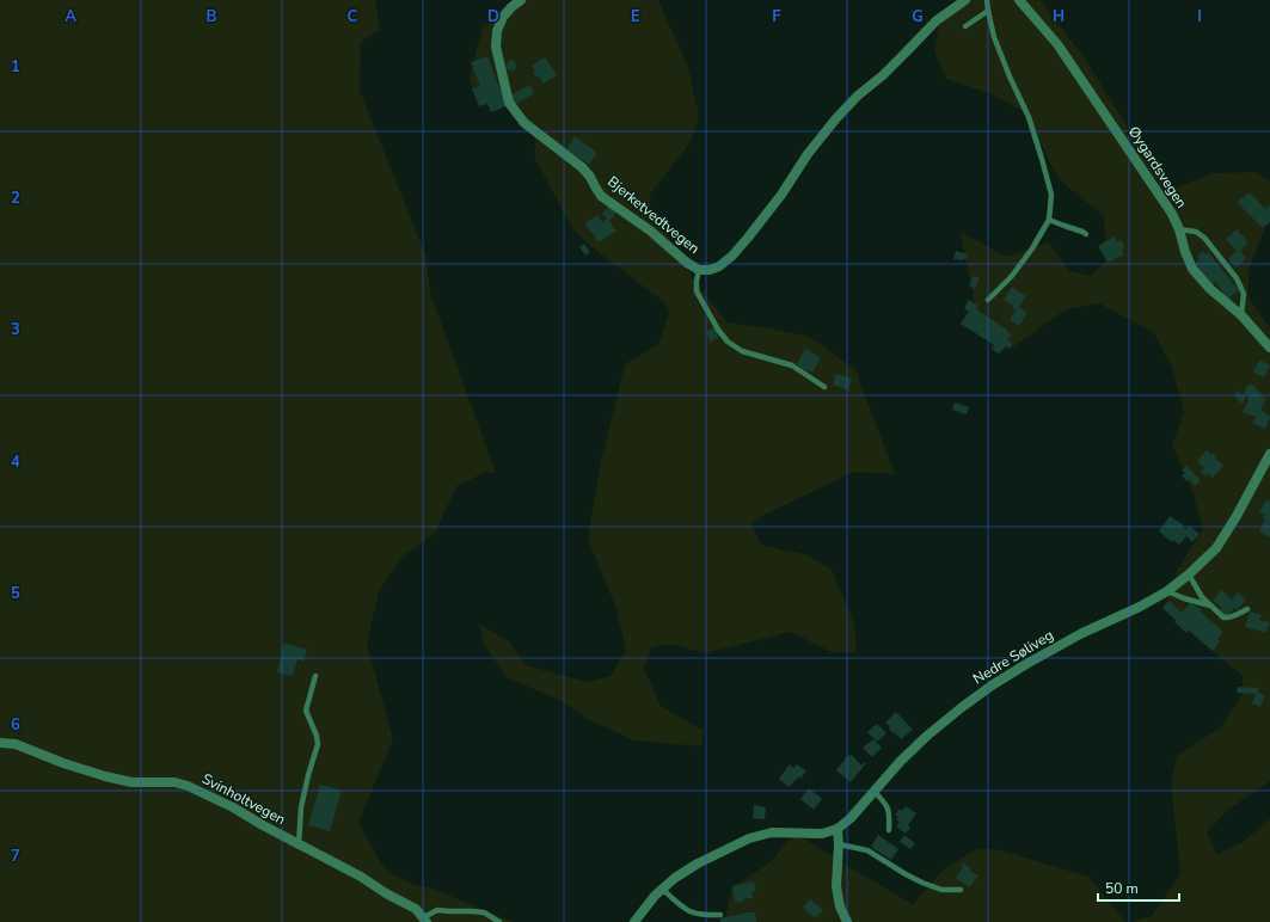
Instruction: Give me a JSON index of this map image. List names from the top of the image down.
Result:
{
  "streets": {
    "street": [
      "Øygardsvegen",
      "Bjerketvedtvegen",
      "Nedre Søliveg",
      "Svinholtvegen"
    ]
  },
  "scale_bar": "50 m",
  "grid": {
    "columns": [
      "A",
      "B",
      "C",
      "D",
      "E",
      "F",
      "G",
      "H",
      "I"
    ],
    "rows": [
      "1",
      "2",
      "3",
      "4",
      "5",
      "6",
      "7"
    ]
  }
}
